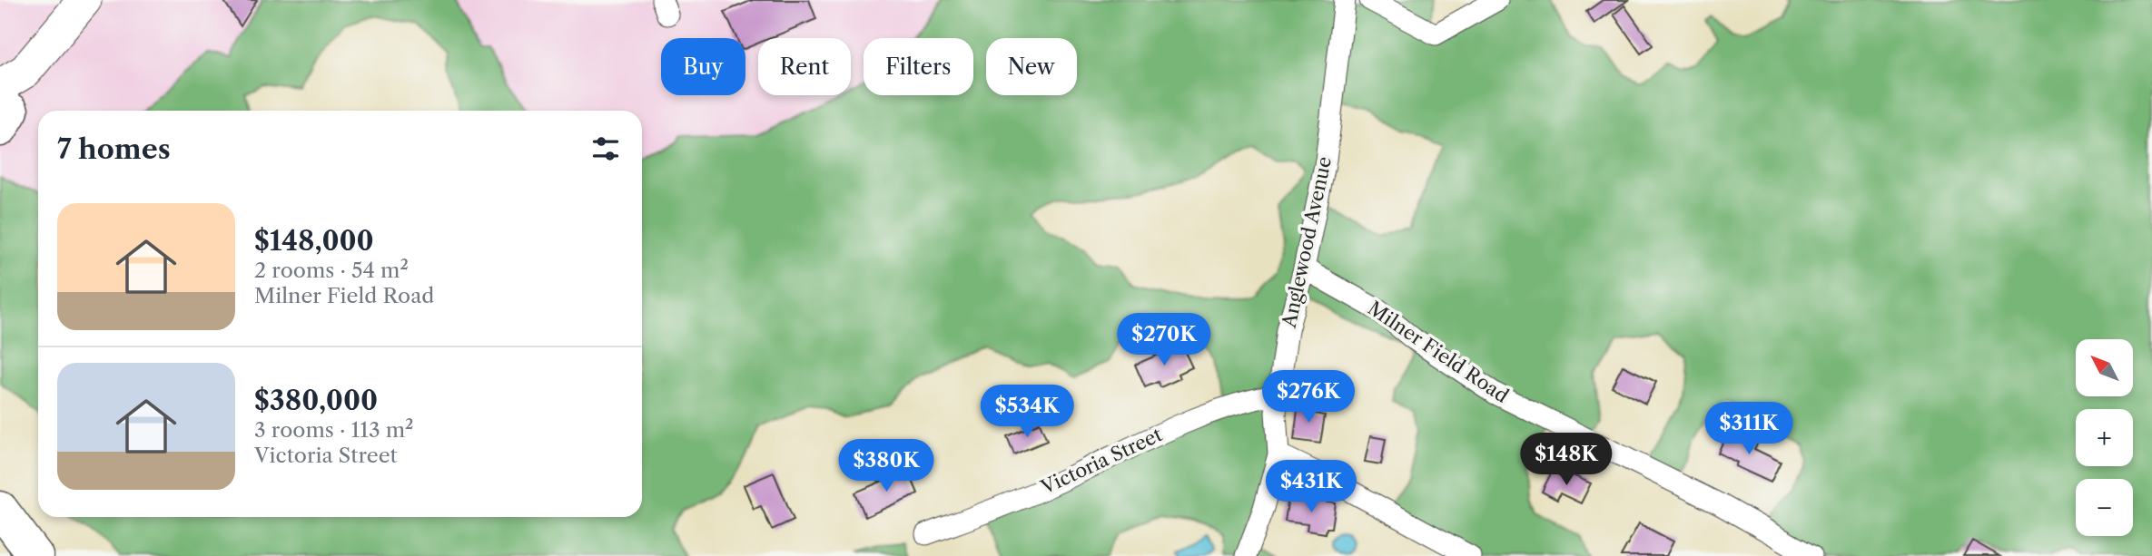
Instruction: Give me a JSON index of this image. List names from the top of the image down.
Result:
{
  "streets": {
    "street": ["Anglewood Avenue", "Milner Field Road", "Victoria Street"]
  },
  "crossings": [
    ["Anglewood Avenue", "Milner Field Road"],
    ["Anglewood Avenue", "Victoria Street"]
  ],
  "north": "top left",
  "page": {
    "chip": [
      "Buy",
      "Rent",
      "Filters",
      "New"
    ],
    "heading": "7 homes",
    "list": [
      {
        "name": "$148,000",
        "note": "2 rooms · 54 m² · Milner Field Road"
      },
      {
        "name": "$380,000",
        "note": "3 rooms · 113 m² · Victoria Street"
      }
    ],
    "price": [
      "$270K",
      "$276K",
      "$534K",
      "$311K",
      "$148K",
      "$380K",
      "$431K"
    ],
    "map_buttons": ["+", "−"]
  }
}
